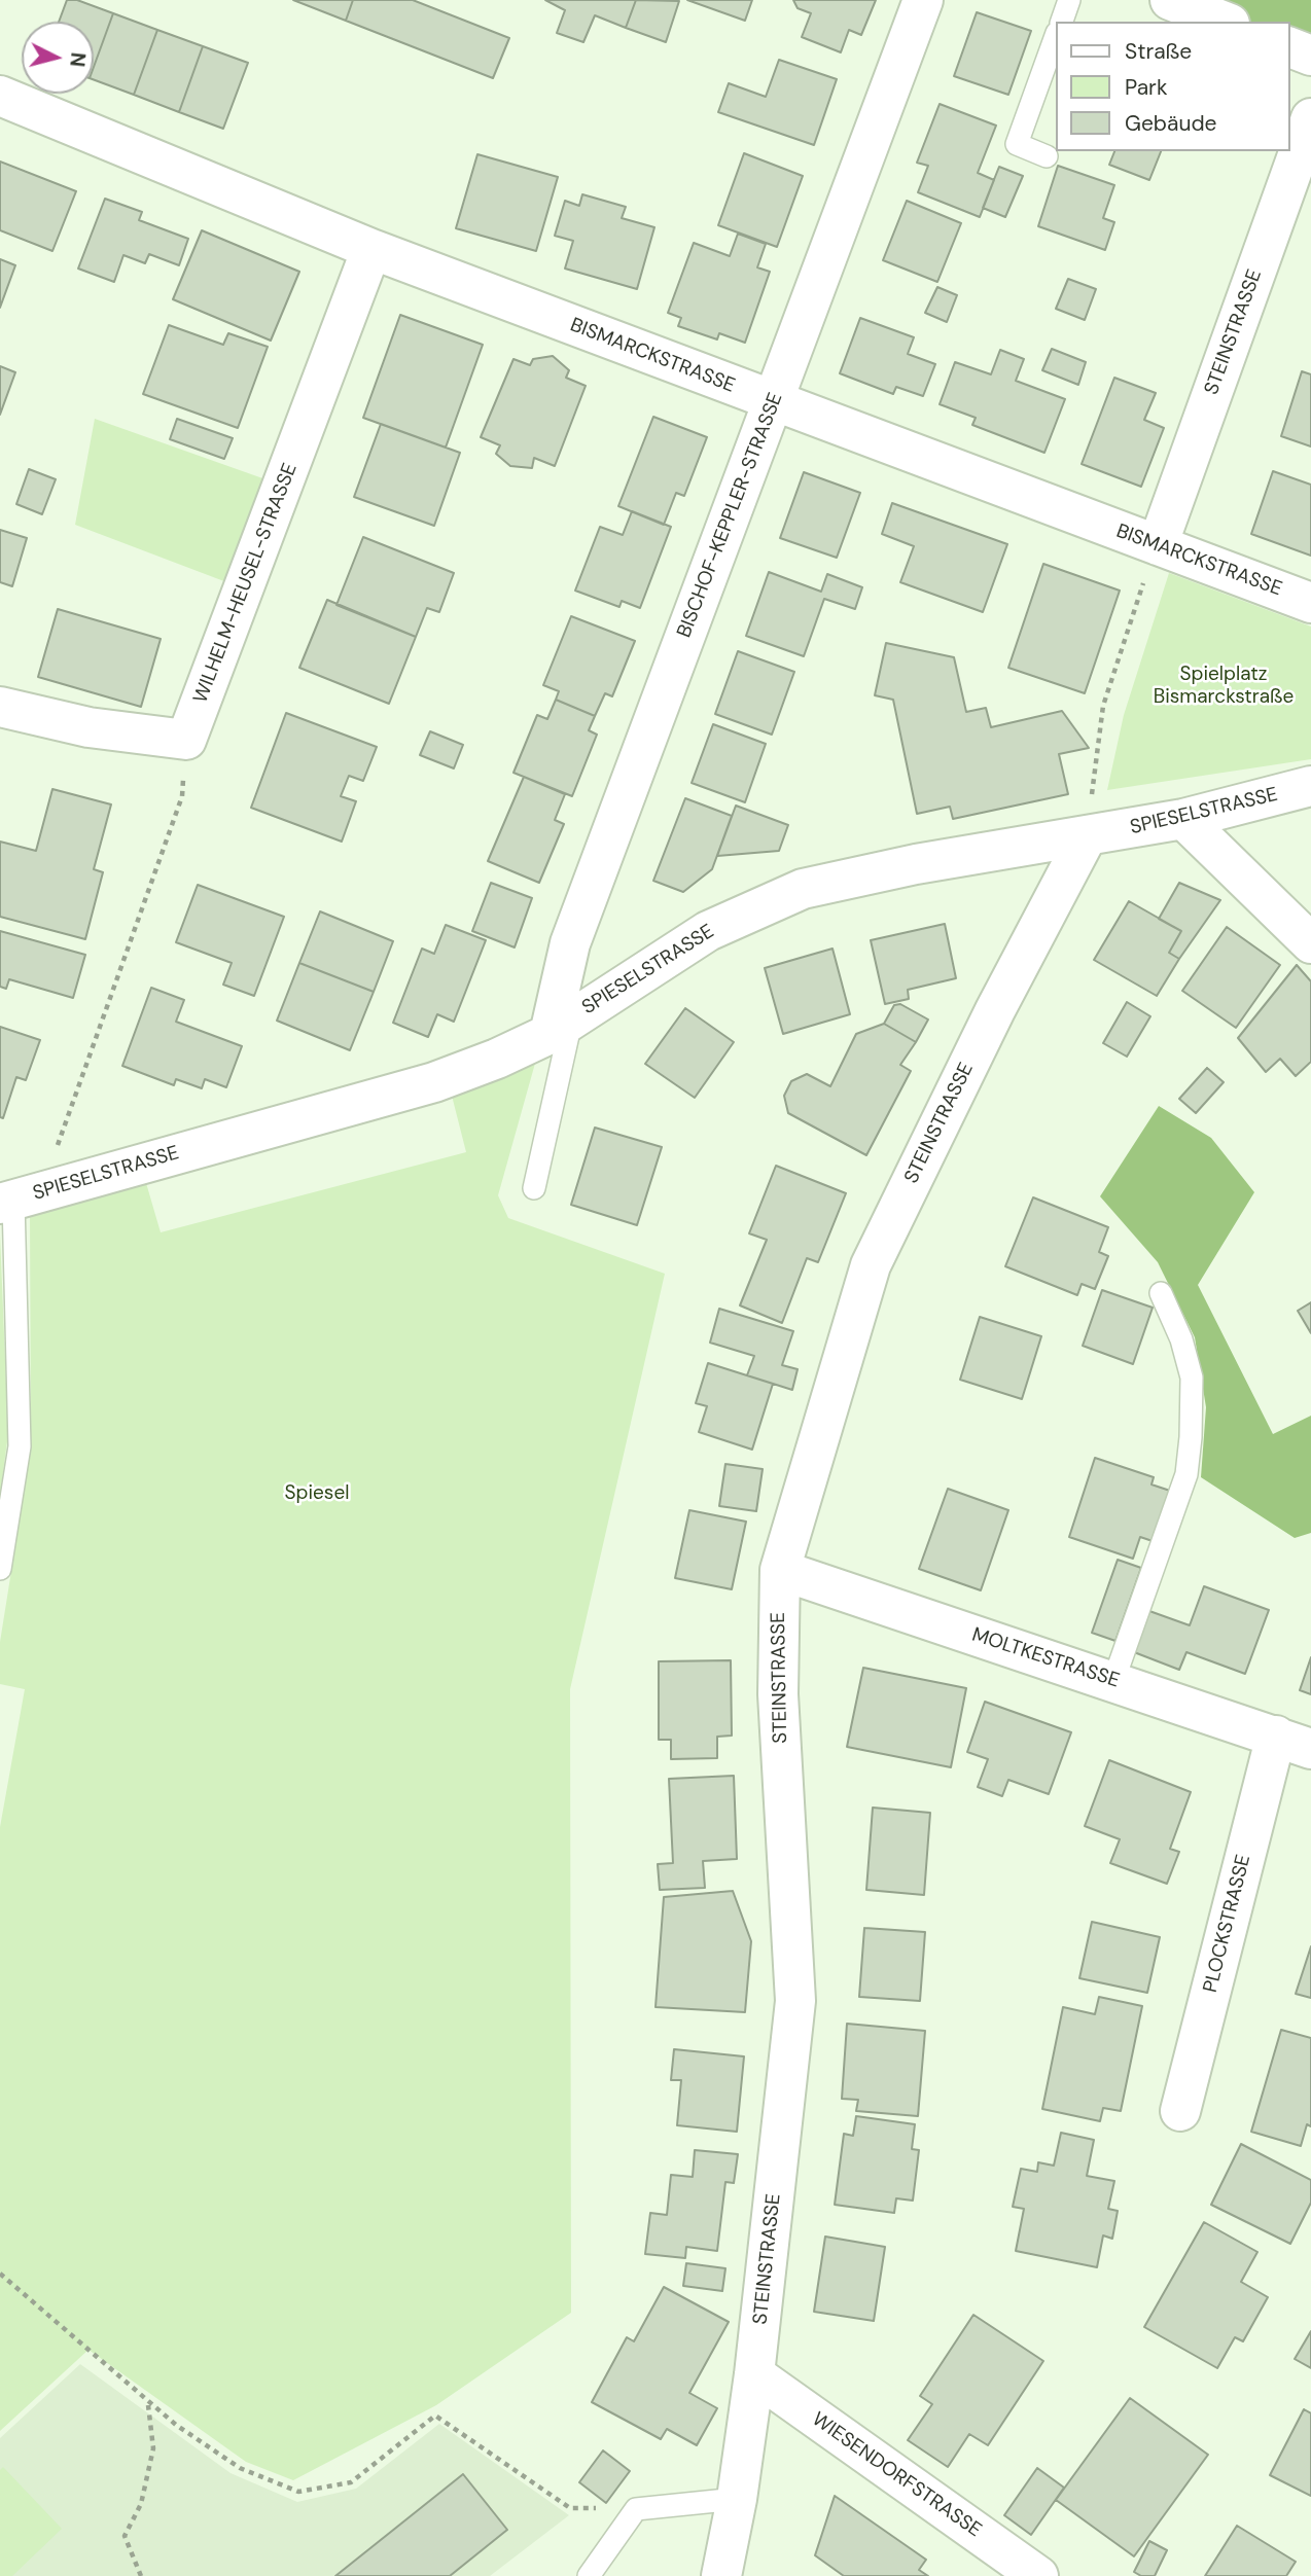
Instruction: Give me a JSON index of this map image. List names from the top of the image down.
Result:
{
  "streets": {
    "street": [
      "STEINSTRASSE",
      "BISMARCKSTRASSE",
      "BISCHOF-KEPPLER-STRASSE",
      "WILHELM-HEUSEL-STRASSE",
      "SPIESELSTRASSE",
      "MOLTKESTRASSE",
      "PLOCKSTRASSE",
      "WIESENDORFSTRASSE"
    ]
  },
  "crossings": [
    ["STEINSTRASSE", "BISMARCKSTRASSE"],
    ["STEINSTRASSE", "SPIESELSTRASSE"],
    ["STEINSTRASSE", "MOLTKESTRASSE"],
    ["STEINSTRASSE", "WIESENDORFSTRASSE"],
    ["BISMARCKSTRASSE", "BISCHOF-KEPPLER-STRASSE"],
    ["BISMARCKSTRASSE", "WILHELM-HEUSEL-STRASSE"],
    ["BISCHOF-KEPPLER-STRASSE", "SPIESELSTRASSE"],
    ["MOLTKESTRASSE", "PLOCKSTRASSE"]
  ],
  "parks": ["Spielplatz Bismarckstraße", "Spiesel"],
  "legend": ["Straße", "Park", "Gebäude"],
  "north": "right"
}
